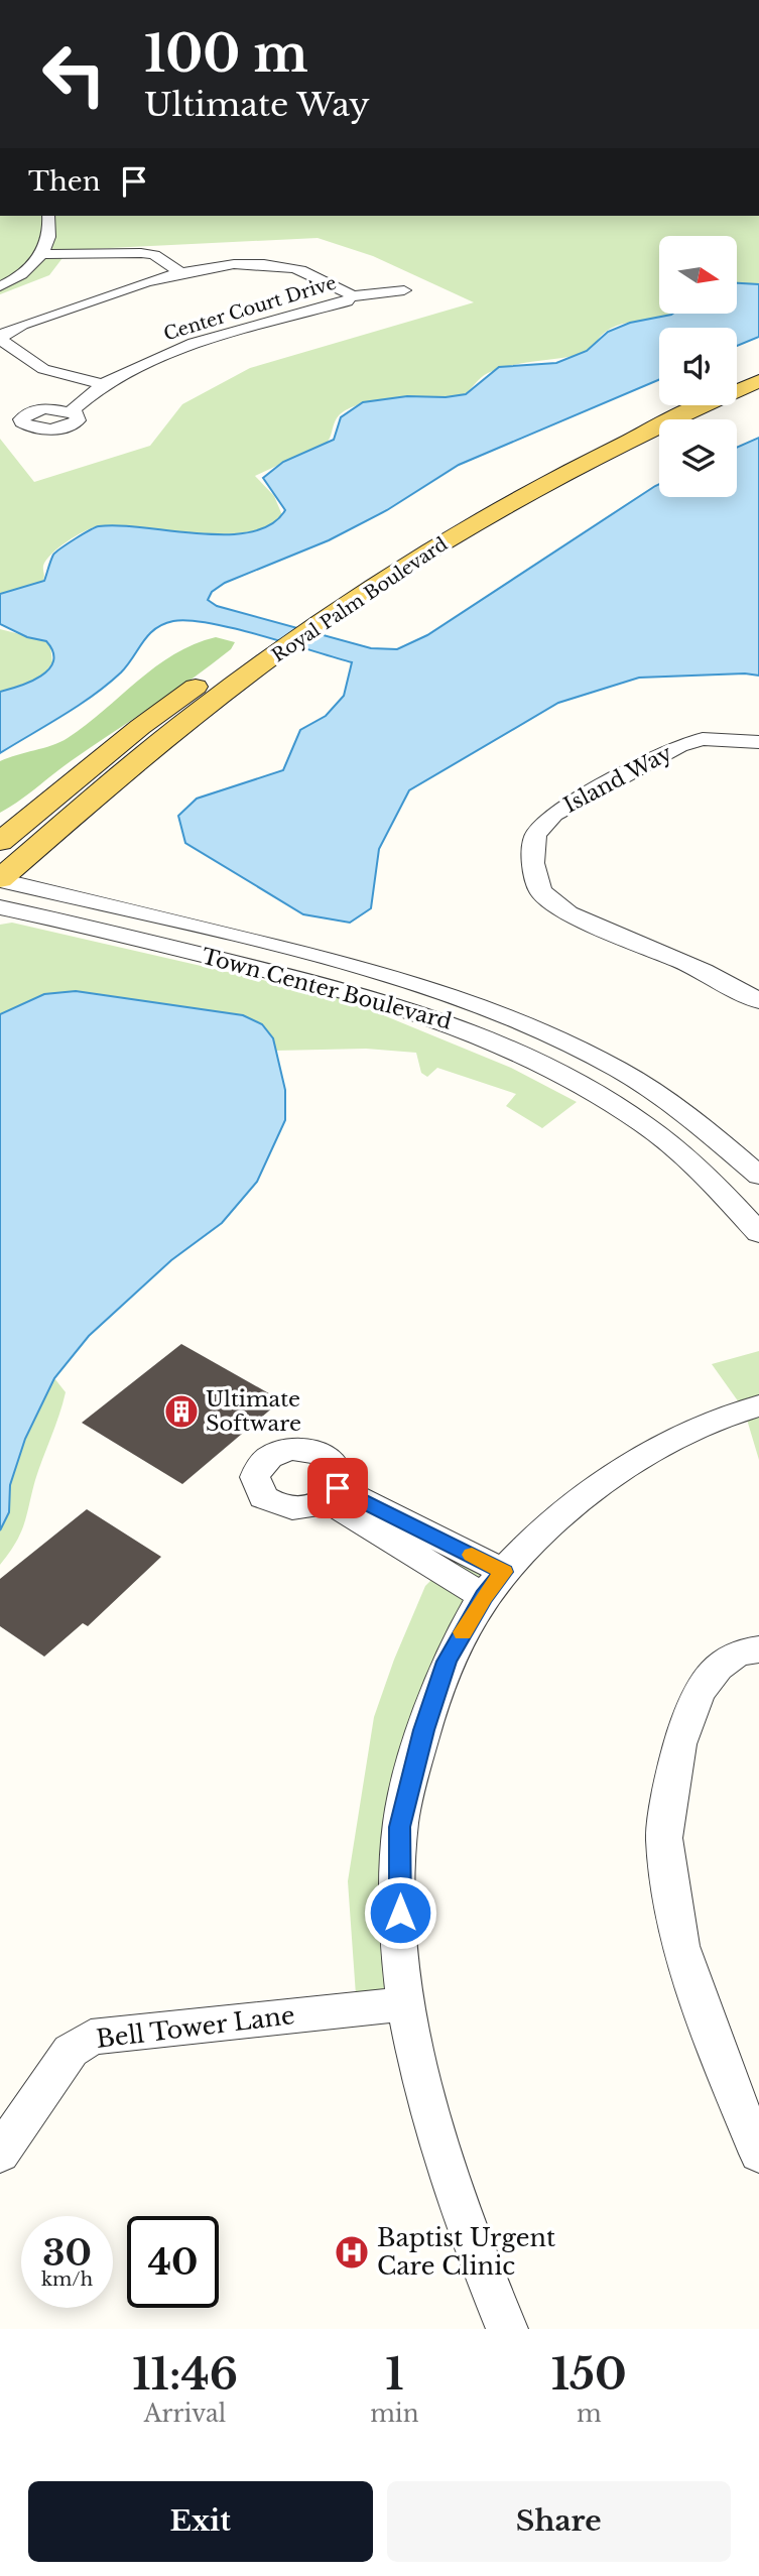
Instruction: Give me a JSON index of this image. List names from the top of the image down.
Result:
{
  "streets": {
    "main road": ["Royal Palm Boulevard"],
    "street": [
      "Center Court Drive",
      "Island Way",
      "Town Center Boulevard",
      "Bell Tower Lane"
    ]
  },
  "crossings": [
    ["Royal Palm Boulevard", "Town Center Boulevard"]
  ],
  "places": {
    "building": ["Ultimate Software"],
    "hospital": ["Baptist Urgent Care Clinic"]
  },
  "north": "right",
  "page": {
    "turn": ["100 m", "Ultimate Way"],
    "then": "Then",
    "speed": "30 km/h",
    "limit": "40",
    "eta": [
      "11:46",
      "Arrival",
      "1",
      "min",
      "150",
      "m"
    ],
    "buttons": ["Exit", "Share"]
  }
}
